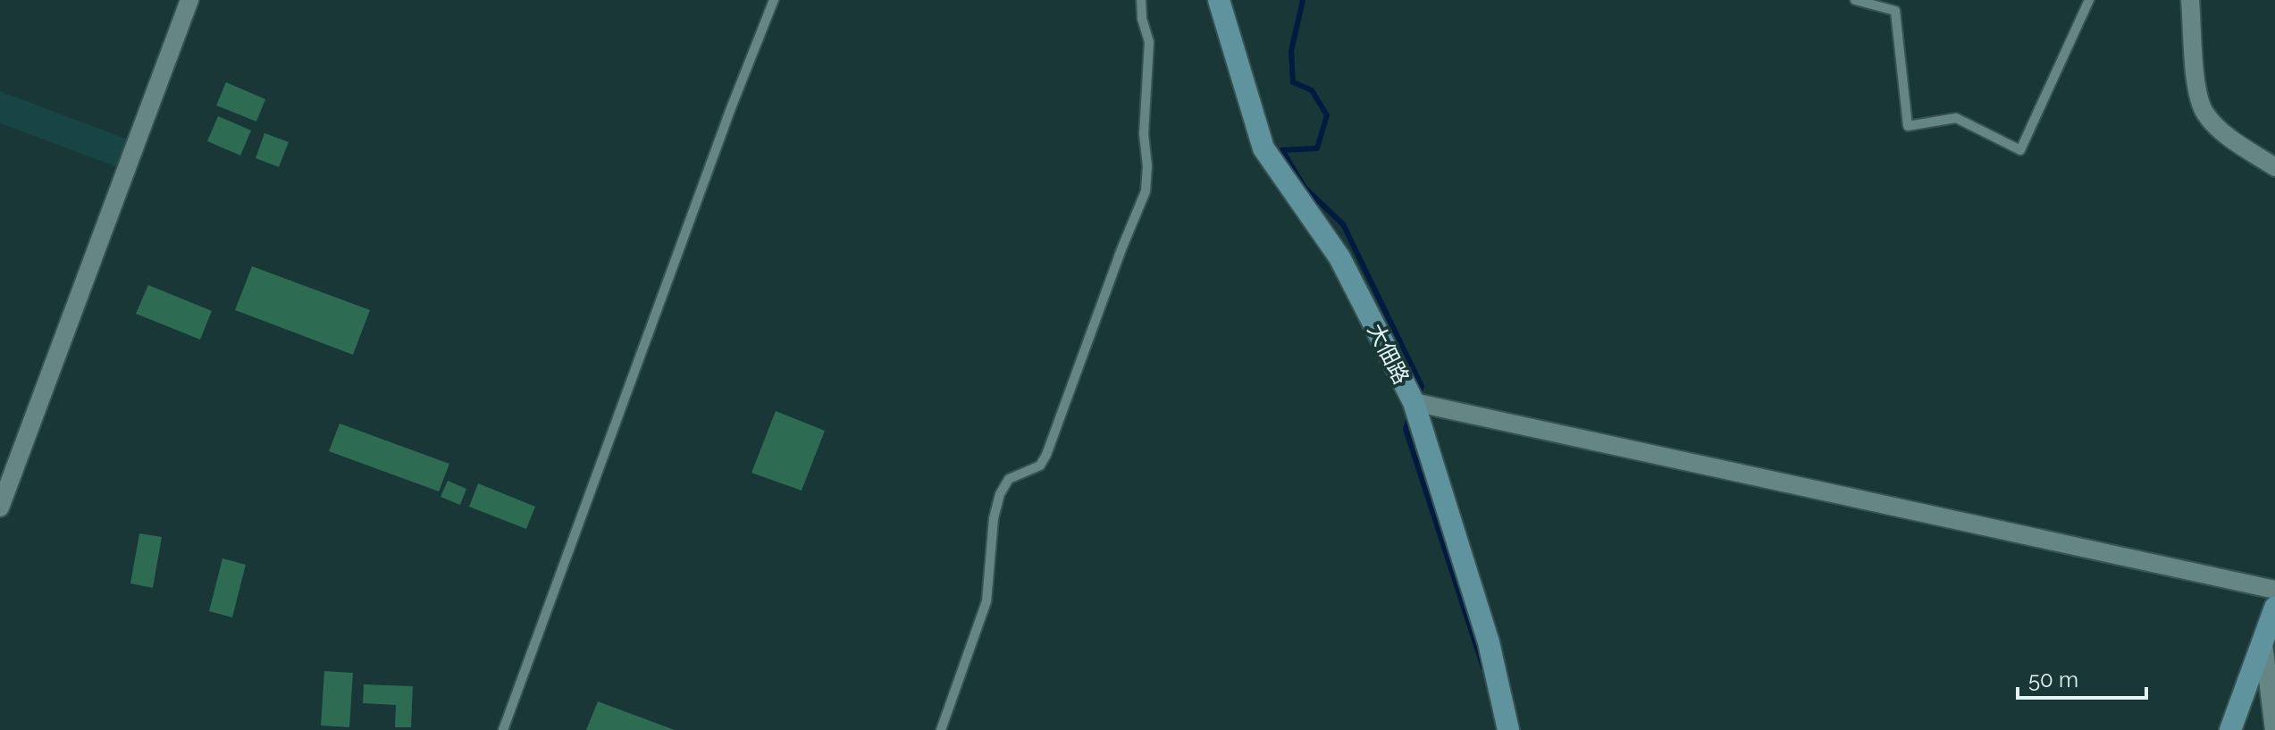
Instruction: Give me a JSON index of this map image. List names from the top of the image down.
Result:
{
  "streets": {
    "street": ["大佃路"]
  },
  "scale_bar": "50 m"
}
